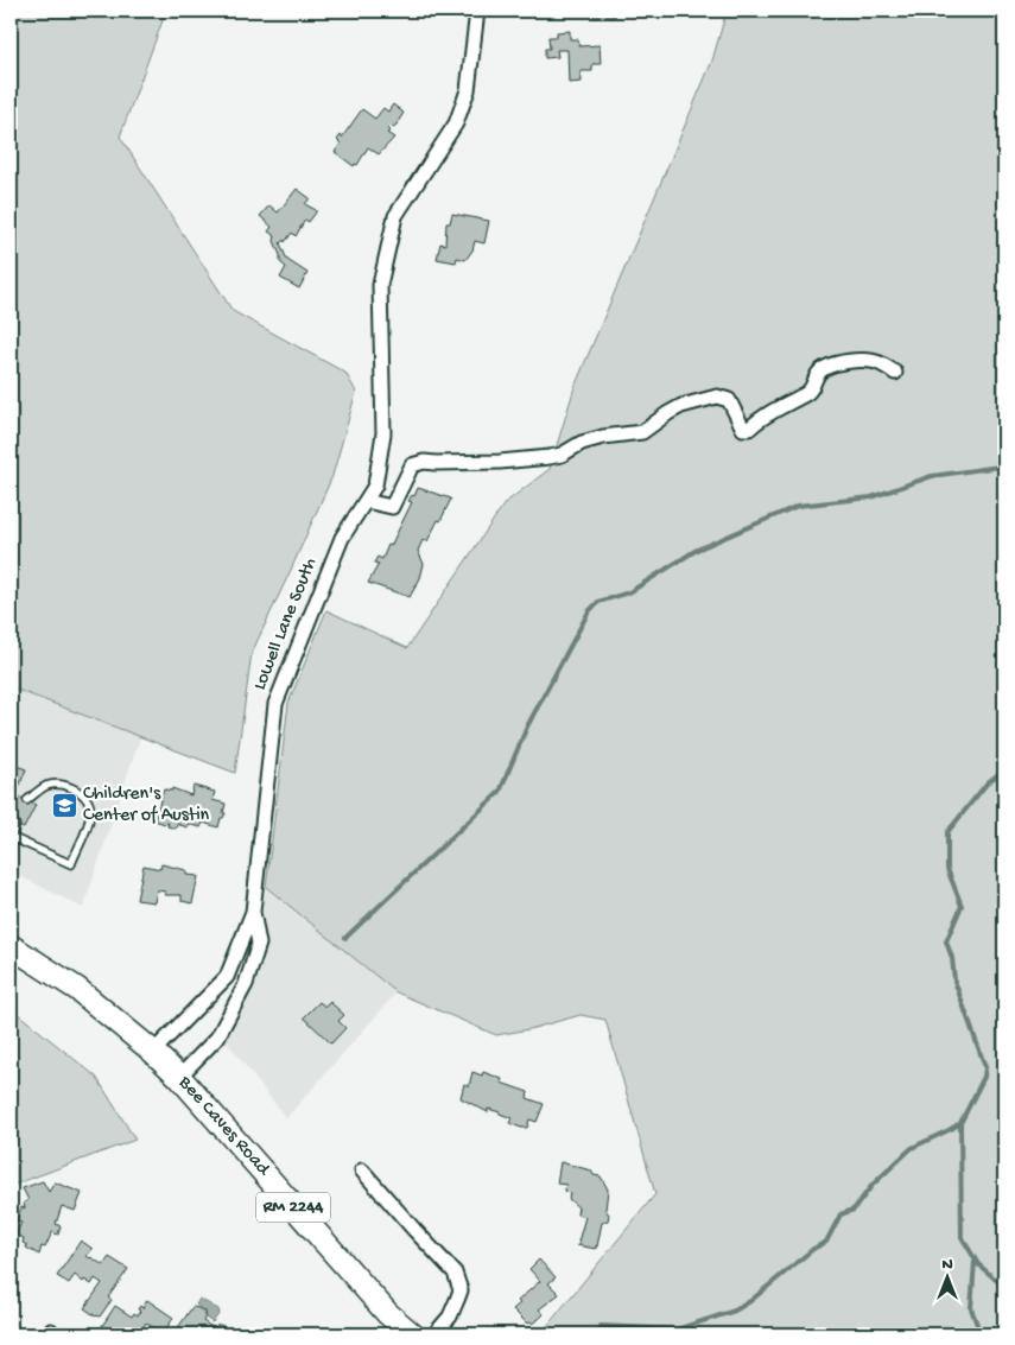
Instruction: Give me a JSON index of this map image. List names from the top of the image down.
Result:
{
  "streets": {
    "main road": ["Bee Caves Road", "RM 2244"],
    "street": ["Lowell Lane South"]
  },
  "crossings": [
    ["Lowell Lane South", "Bee Caves Road"]
  ],
  "places": {
    "school or university": ["Children's Center of Austin"]
  },
  "north": "top"
}
